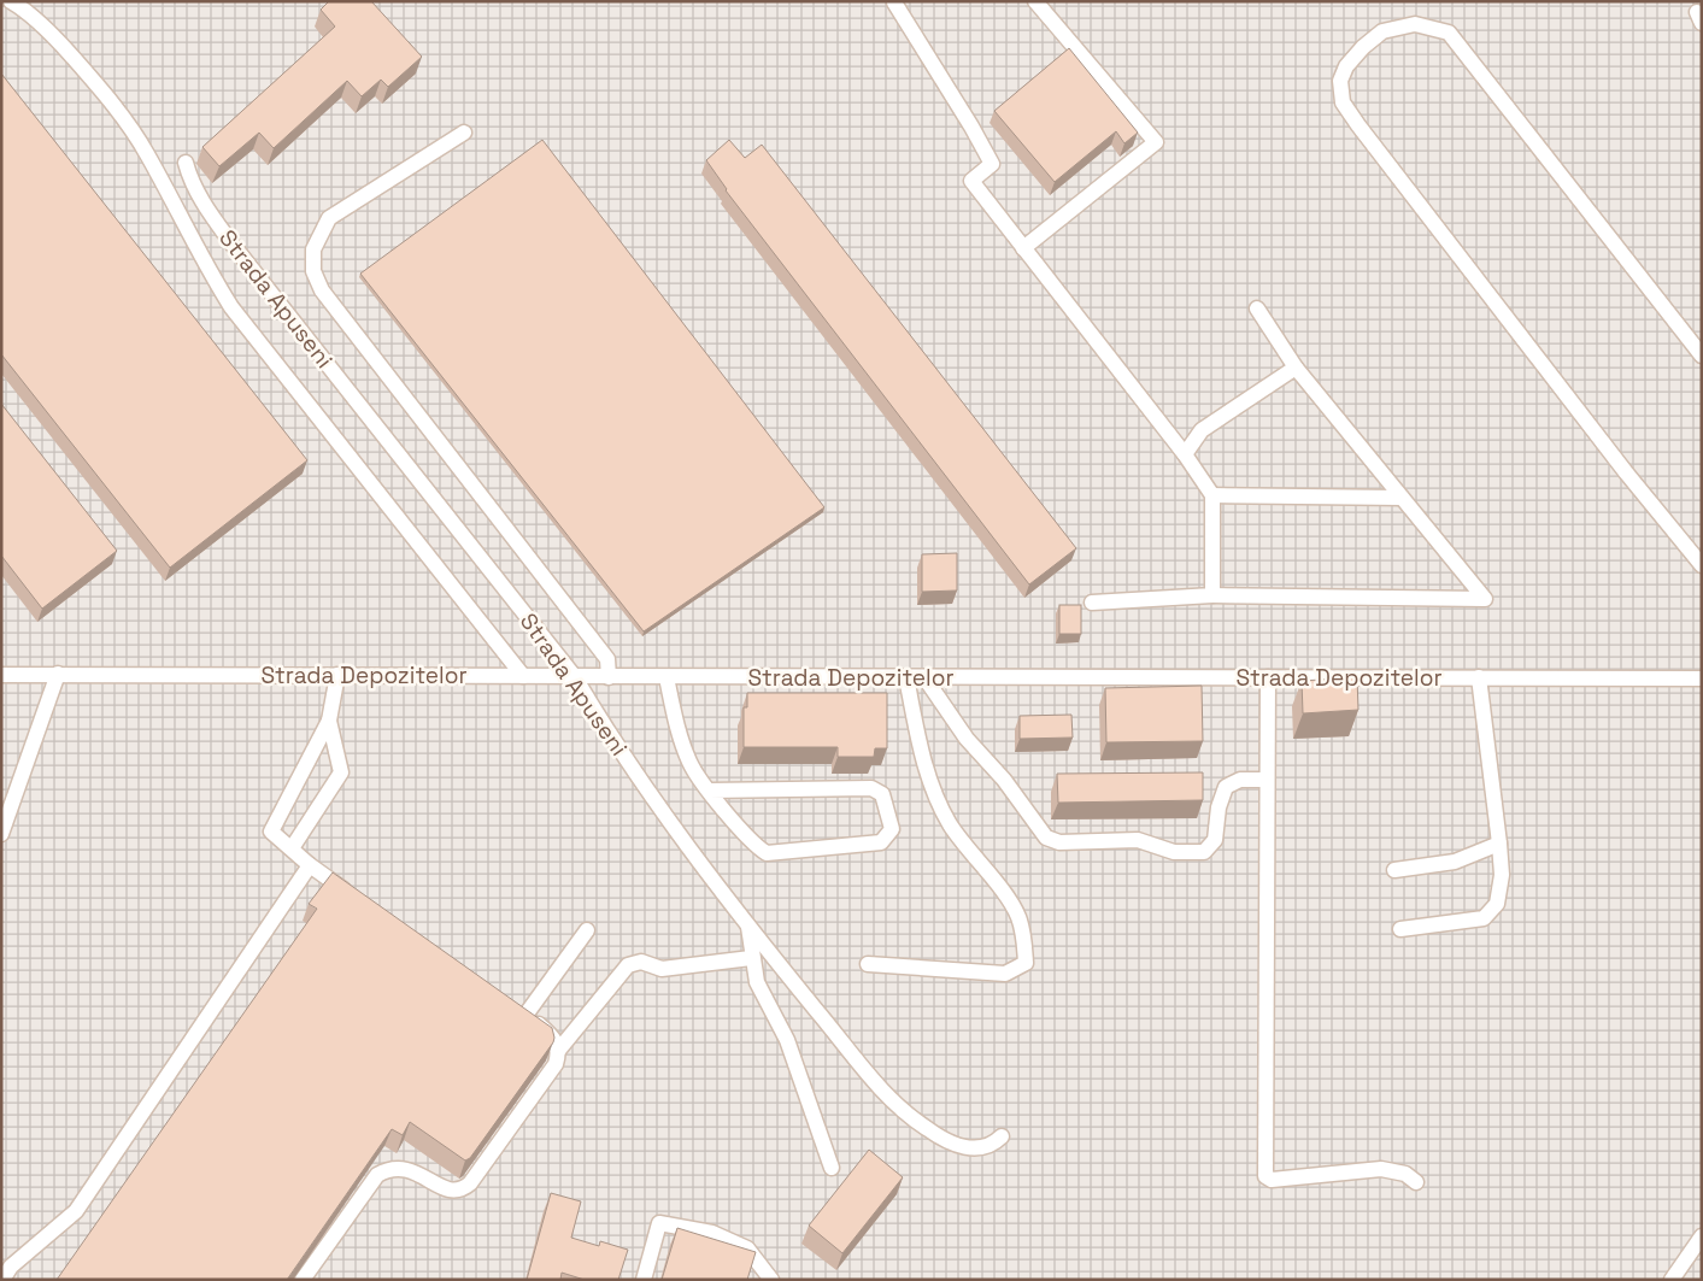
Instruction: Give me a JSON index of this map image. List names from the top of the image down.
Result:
{
  "streets": {
    "street": ["Strada Apuseni", "Strada Depozitelor"]
  },
  "crossings": [
    ["Strada Apuseni", "Strada Depozitelor"]
  ]
}
